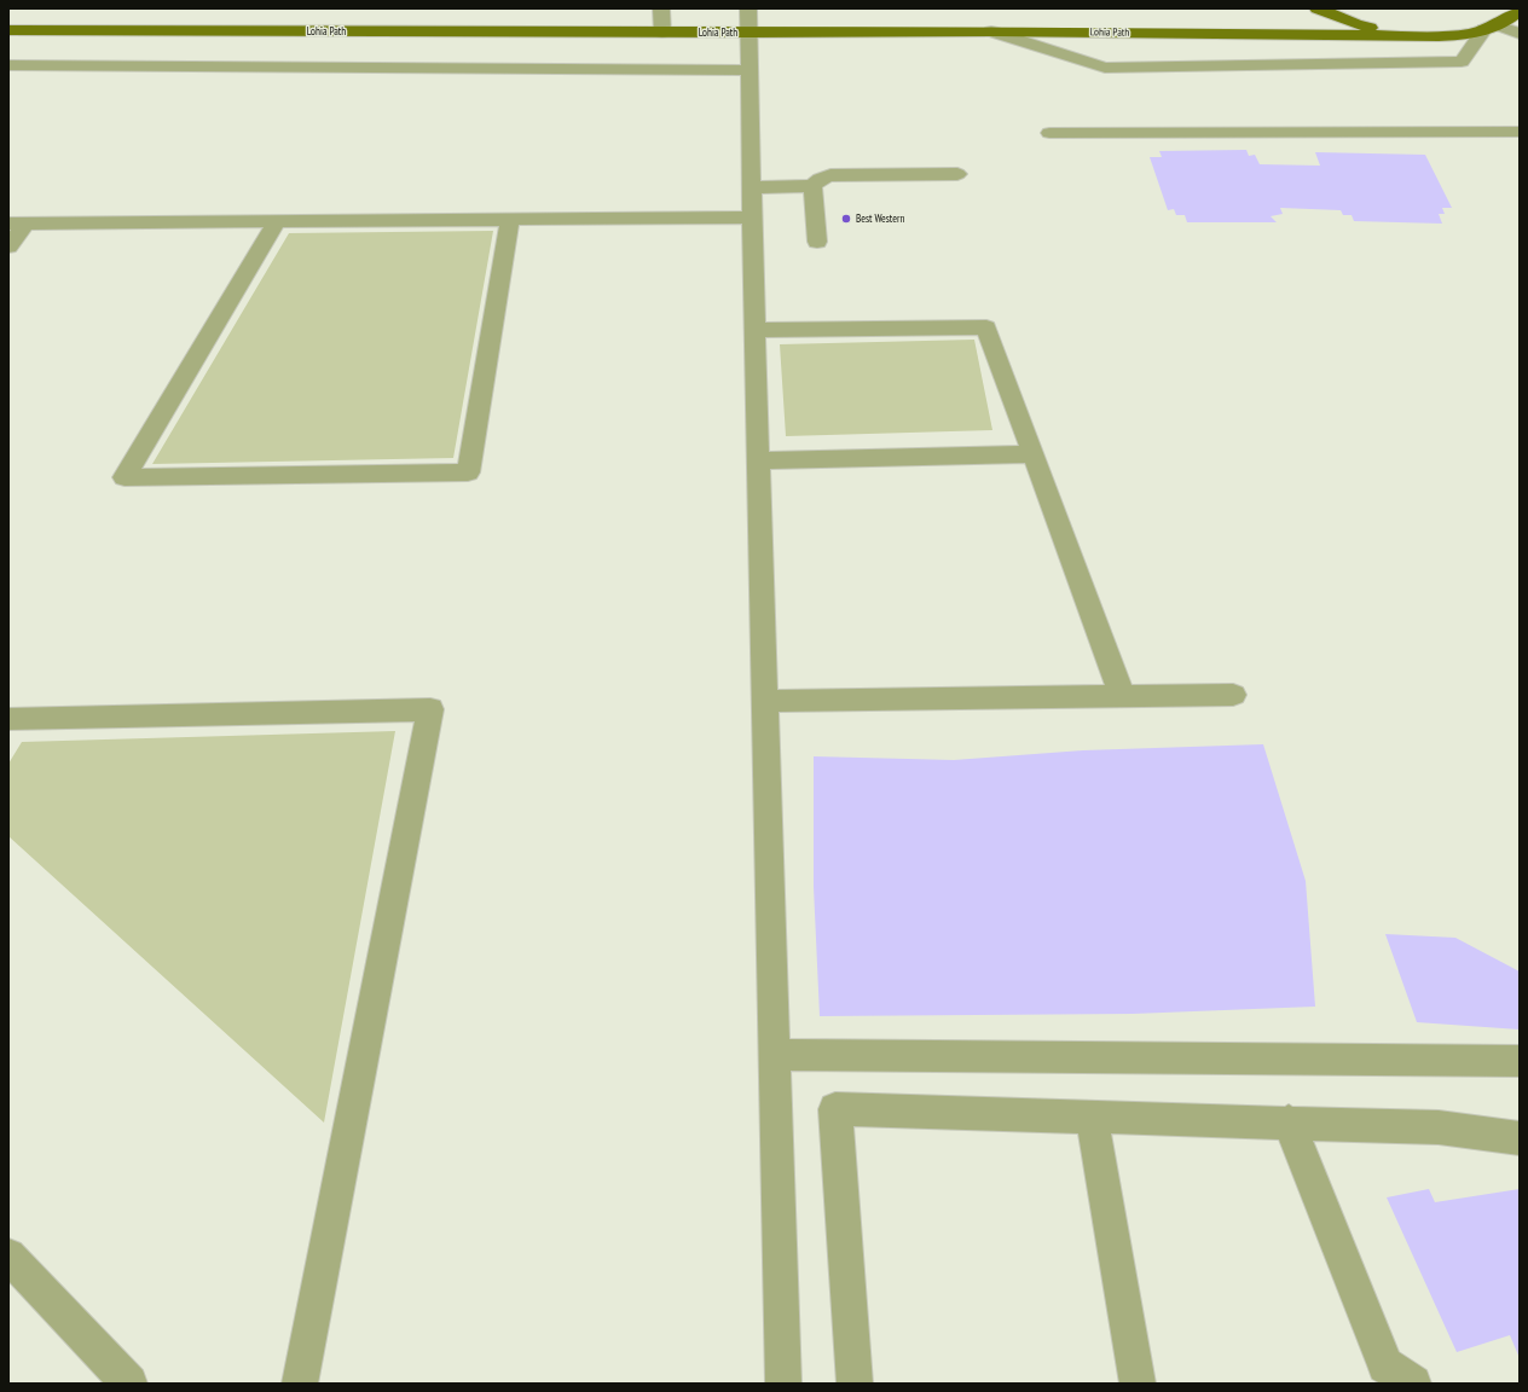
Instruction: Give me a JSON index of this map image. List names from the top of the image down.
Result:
{
  "streets": {
    "main road": ["Lohia Path"]
  },
  "places": ["Best Western"]
}
